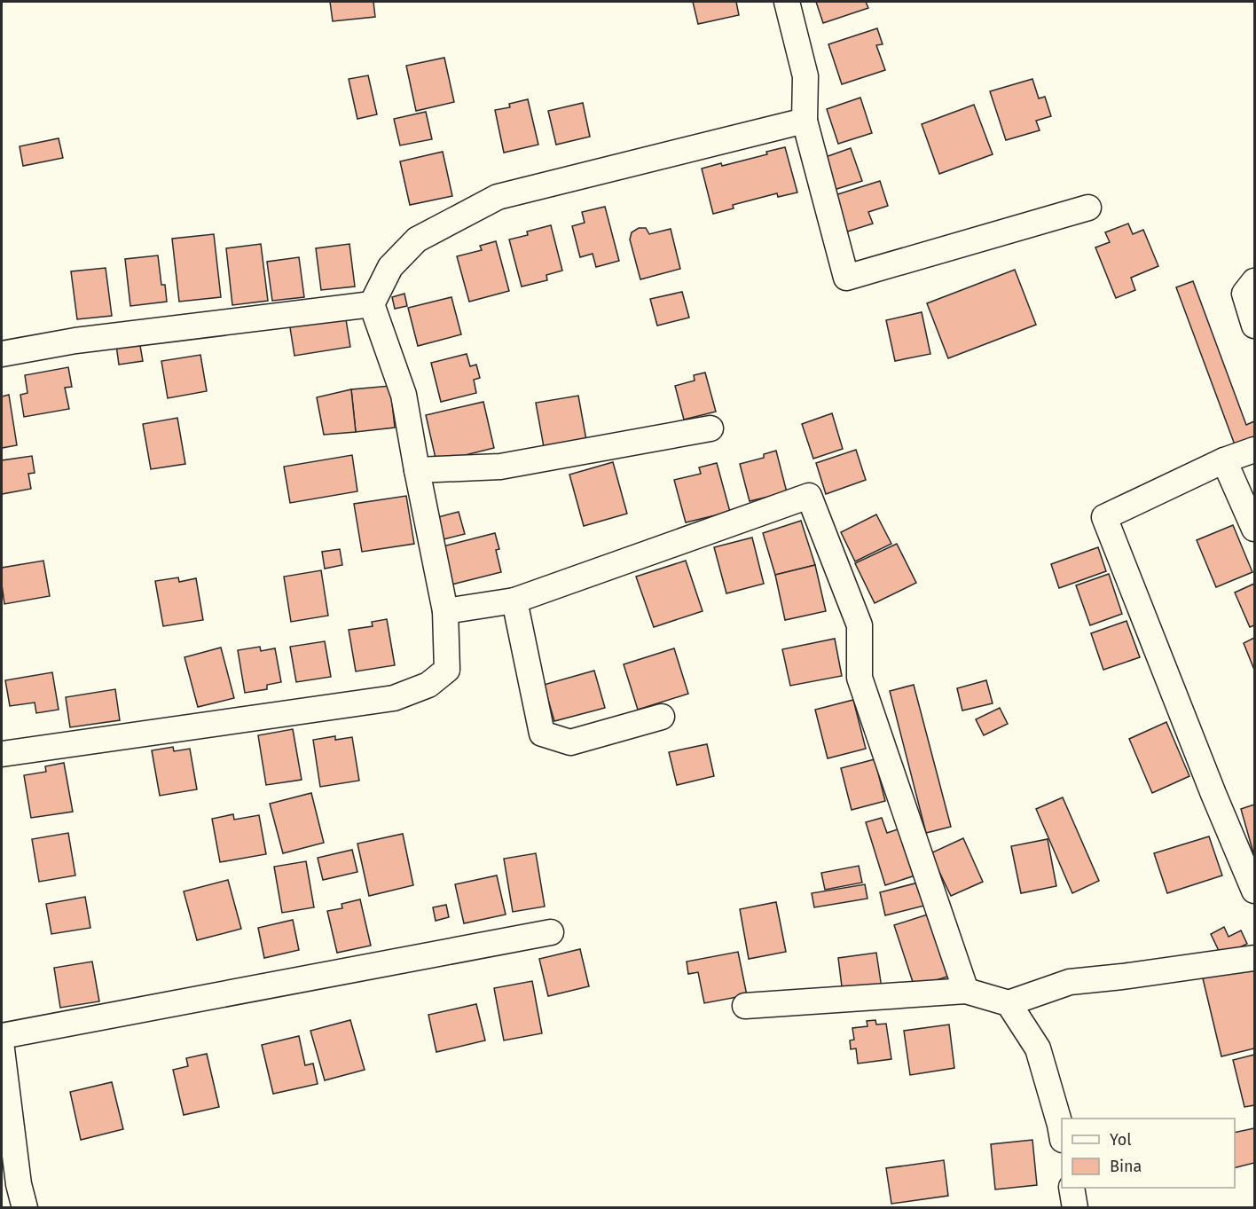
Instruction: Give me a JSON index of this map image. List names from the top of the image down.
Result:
{
  "legend": ["Yol", "Bina"]
}
